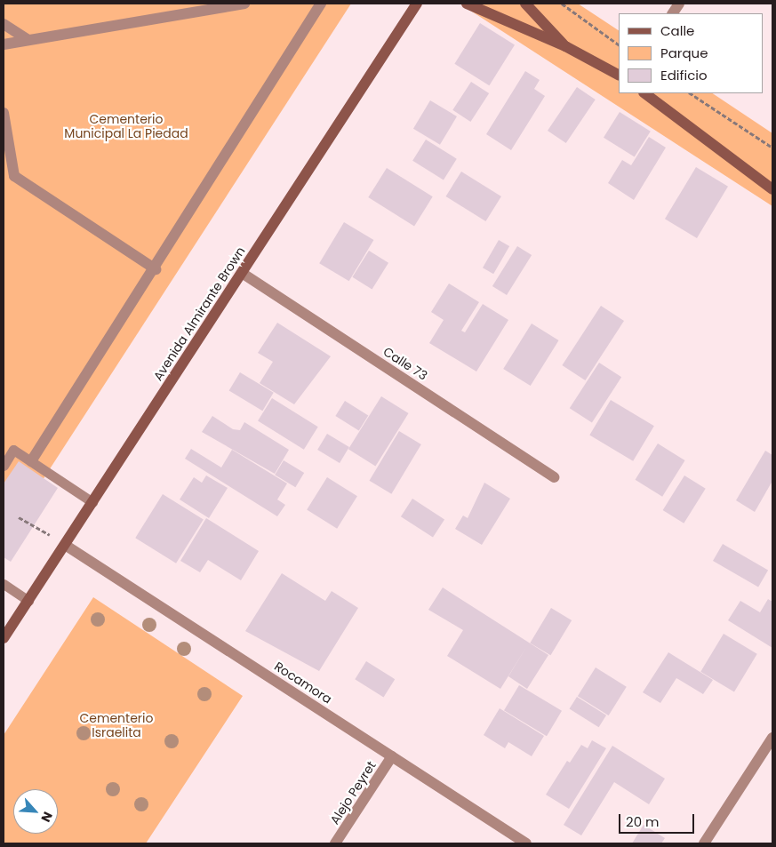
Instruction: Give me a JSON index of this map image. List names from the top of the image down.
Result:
{
  "streets": {
    "main road": ["Avenida Almirante Brown"],
    "street": ["Calle 73", "Rocamora", "Alejo Peyret"]
  },
  "crossings": [
    ["Avenida Almirante Brown", "Calle 73"],
    ["Avenida Almirante Brown", "Rocamora"],
    ["Rocamora", "Alejo Peyret"]
  ],
  "parks": ["Cementerio Municipal La Piedad", "Cementerio Israelita"],
  "legend": ["Calle", "Parque", "Edificio"],
  "scale_bar": "20 m",
  "north": "bottom right"
}
